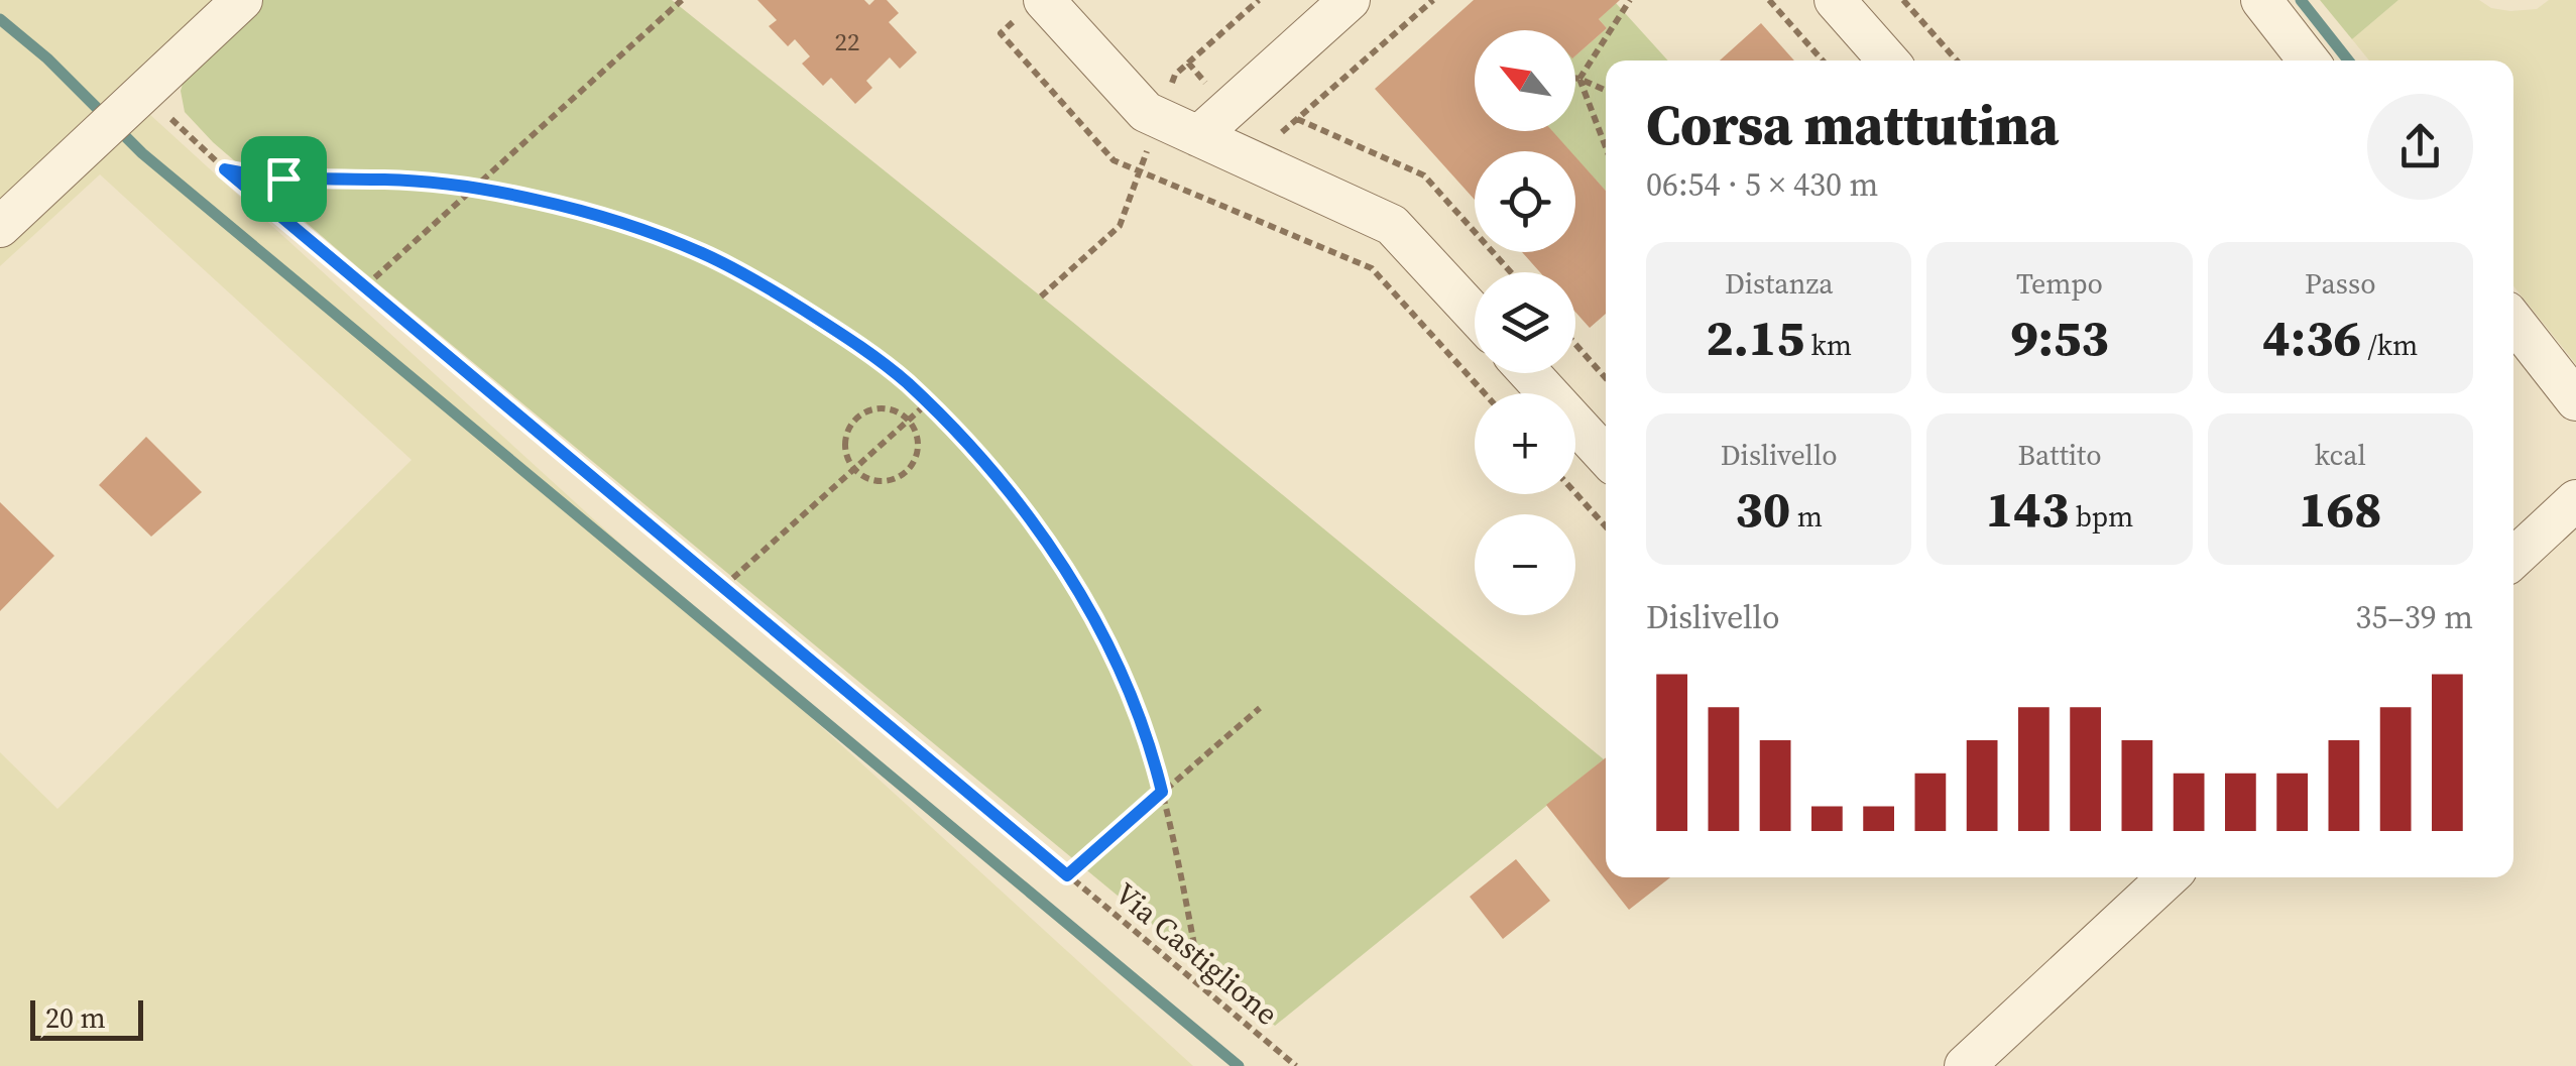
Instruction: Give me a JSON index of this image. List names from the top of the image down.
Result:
{
  "streets": {
    "path": ["Via Castiglione"]
  },
  "house_numbers": ["22"],
  "scale_bar": "20 m",
  "north": "top left",
  "page": {
    "map_buttons": ["+", "−"],
    "heading": ["Corsa mattutina", "06:54 · 5 × 430 m"],
    "stats": [
      ["Distanza", "2.15 km"],
      ["Tempo", "9:53"],
      ["Passo", "4:36 /km"],
      ["Dislivello", "30 m"],
      ["Battito", "143 bpm"],
      ["kcal", "168"]
    ],
    "chart": ["Dislivello", "35–39 m"],
    "scale": "20 m"
  }
}
